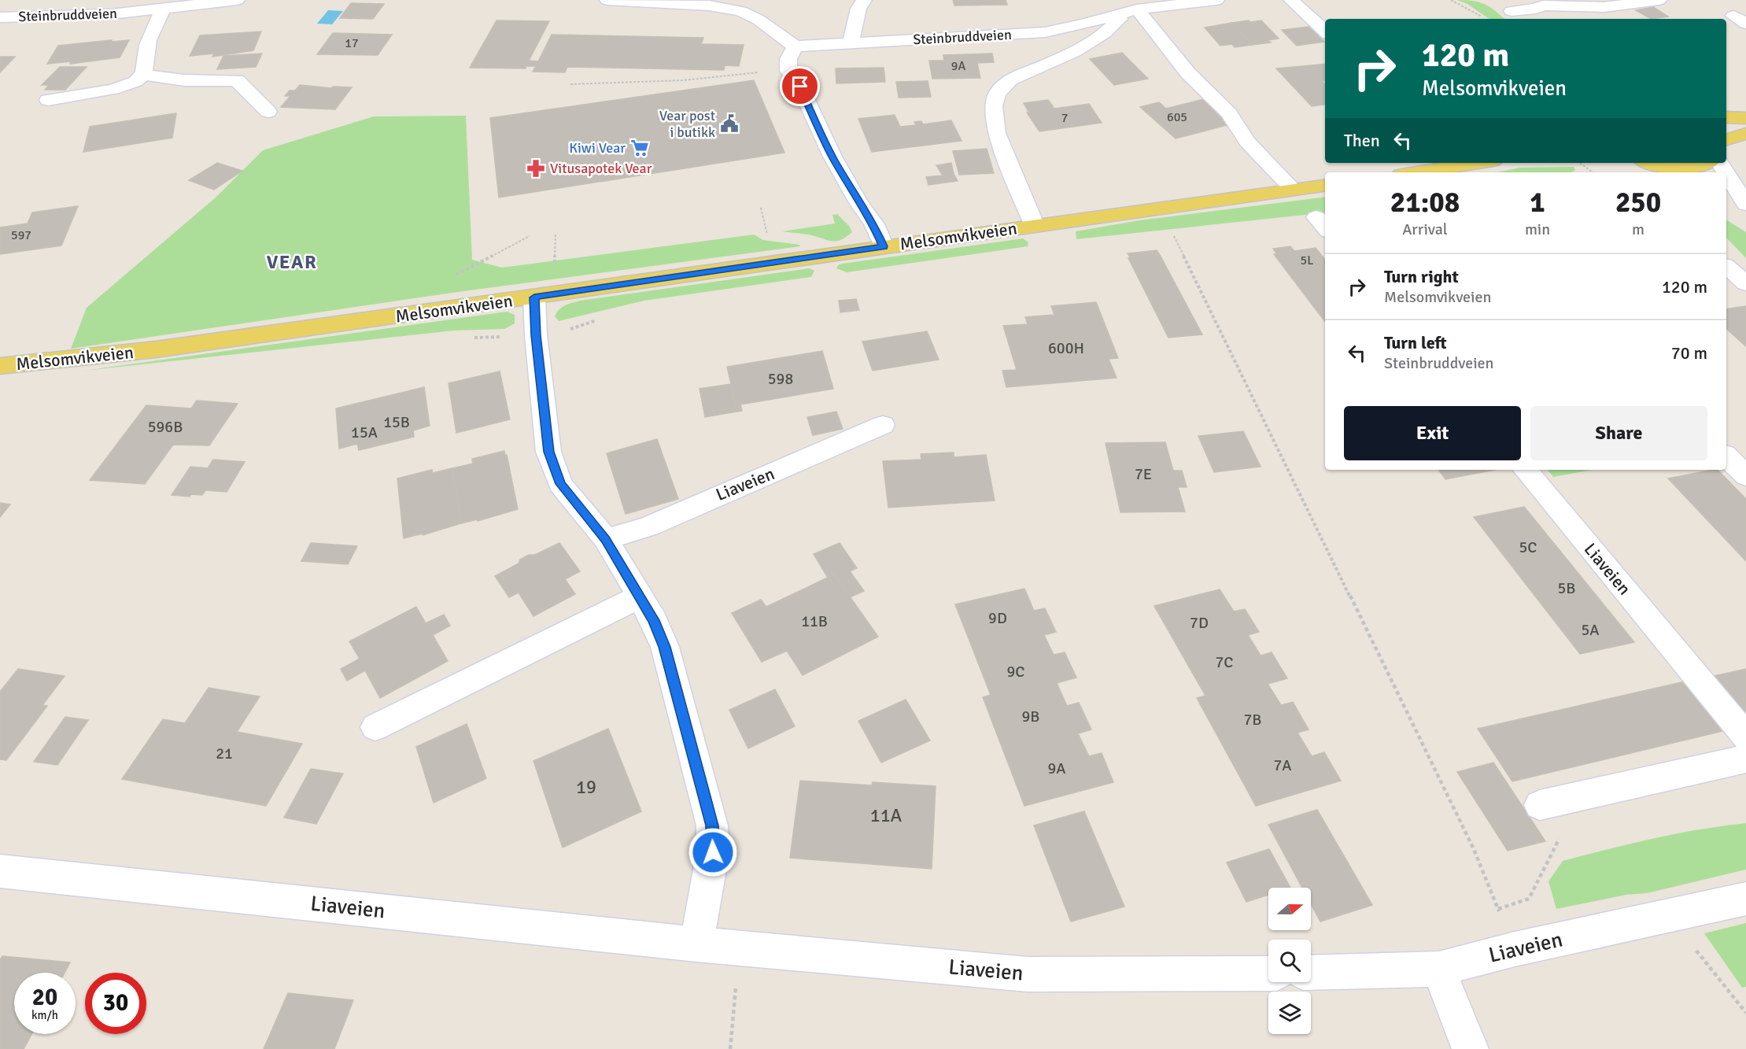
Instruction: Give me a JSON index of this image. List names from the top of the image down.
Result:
{
  "streets": {
    "main road": ["Melsomvikveien"],
    "street": ["Steinbruddveien", "Liaveien"]
  },
  "districts": ["VEAR"],
  "places": {
    "public building": ["Vear post i butikk"],
    "supermarket": ["Kiwi Vear"],
    "pharmacy": ["Vitusapotek Vear"]
  },
  "house_numbers": [
    "17",
    "9A",
    "605",
    "7",
    "597",
    "5L",
    "600H",
    "598",
    "15B",
    "596B",
    "15A",
    "7E",
    "5C",
    "5B",
    "9D",
    "11B",
    "7D",
    "5A",
    "7C",
    "9C",
    "9B",
    "7B",
    "21",
    "7A",
    "9A",
    "19",
    "11A"
  ],
  "north": "right",
  "page": {
    "turn": ["120 m", "Melsomvikveien"],
    "then": "Then",
    "eta": [
      "21:08",
      "Arrival",
      "1",
      "min",
      "250",
      "m"
    ],
    "list": [
      {
        "name": "Turn right",
        "note": "Melsomvikveien",
        "value": "120 m"
      },
      {
        "name": "Turn left",
        "note": "Steinbruddveien",
        "value": "70 m"
      }
    ],
    "buttons": ["Exit", "Share"],
    "speed": "20 km/h",
    "limit": "30"
  }
}
